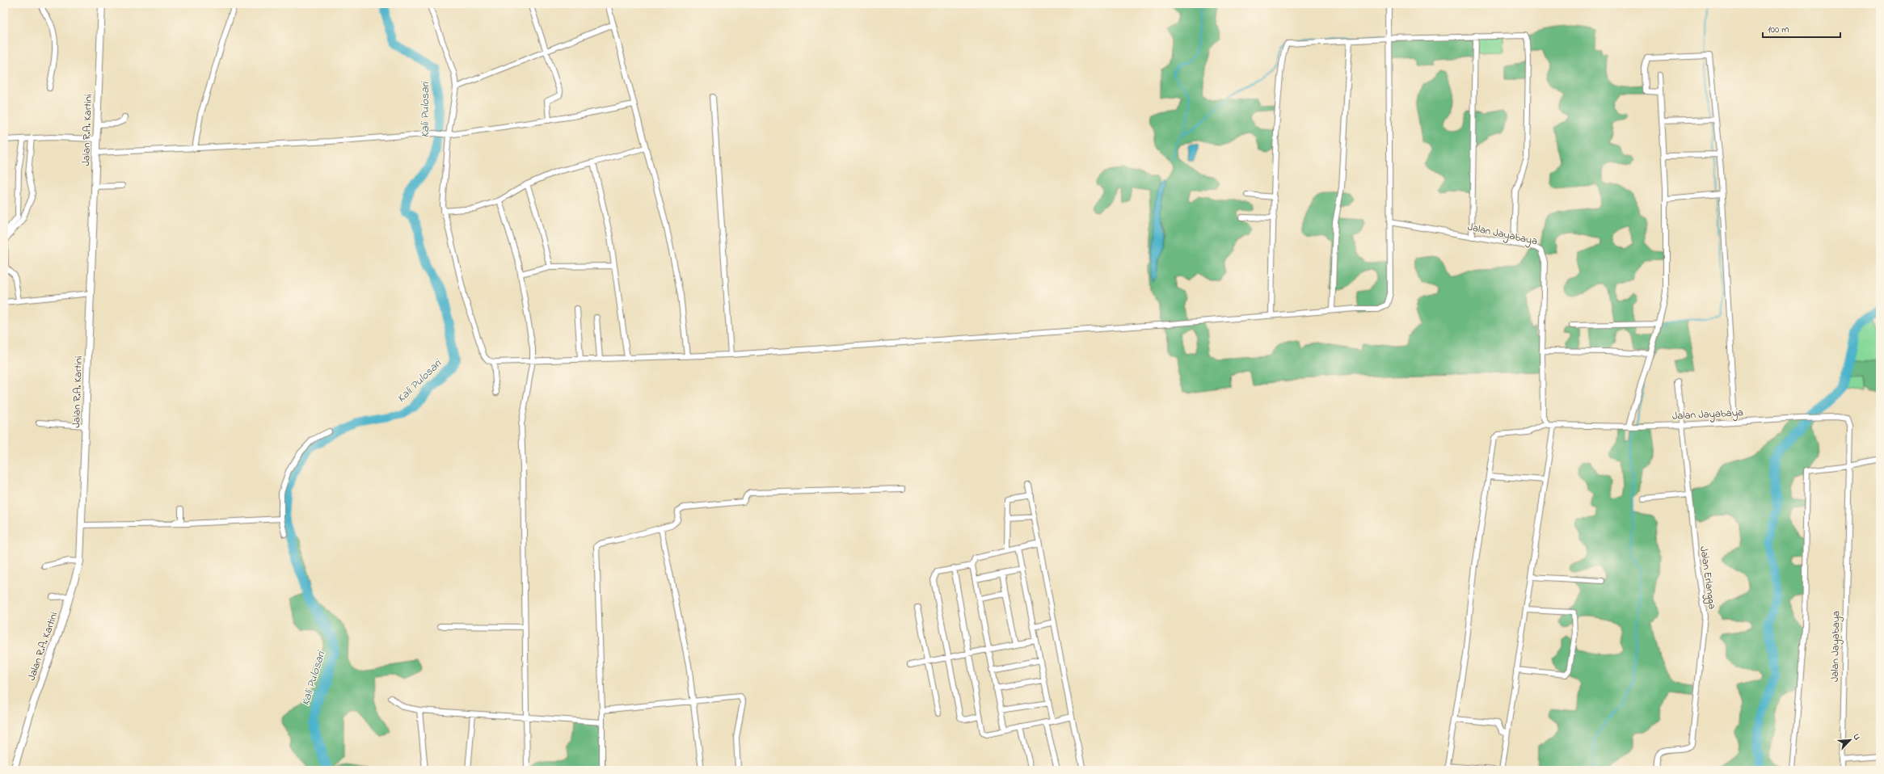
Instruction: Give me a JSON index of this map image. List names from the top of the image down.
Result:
{
  "streets": {
    "main road": ["Jalan R.A. Kartini"],
    "street": ["Jalan Jayabaya", "Jalan Erlangga"]
  },
  "crossings": [
    ["Jalan Jayabaya", "Jalan Erlangga"]
  ],
  "water": ["Kali Pulosari"],
  "scale_bar": "100 m",
  "north": "top right"
}
